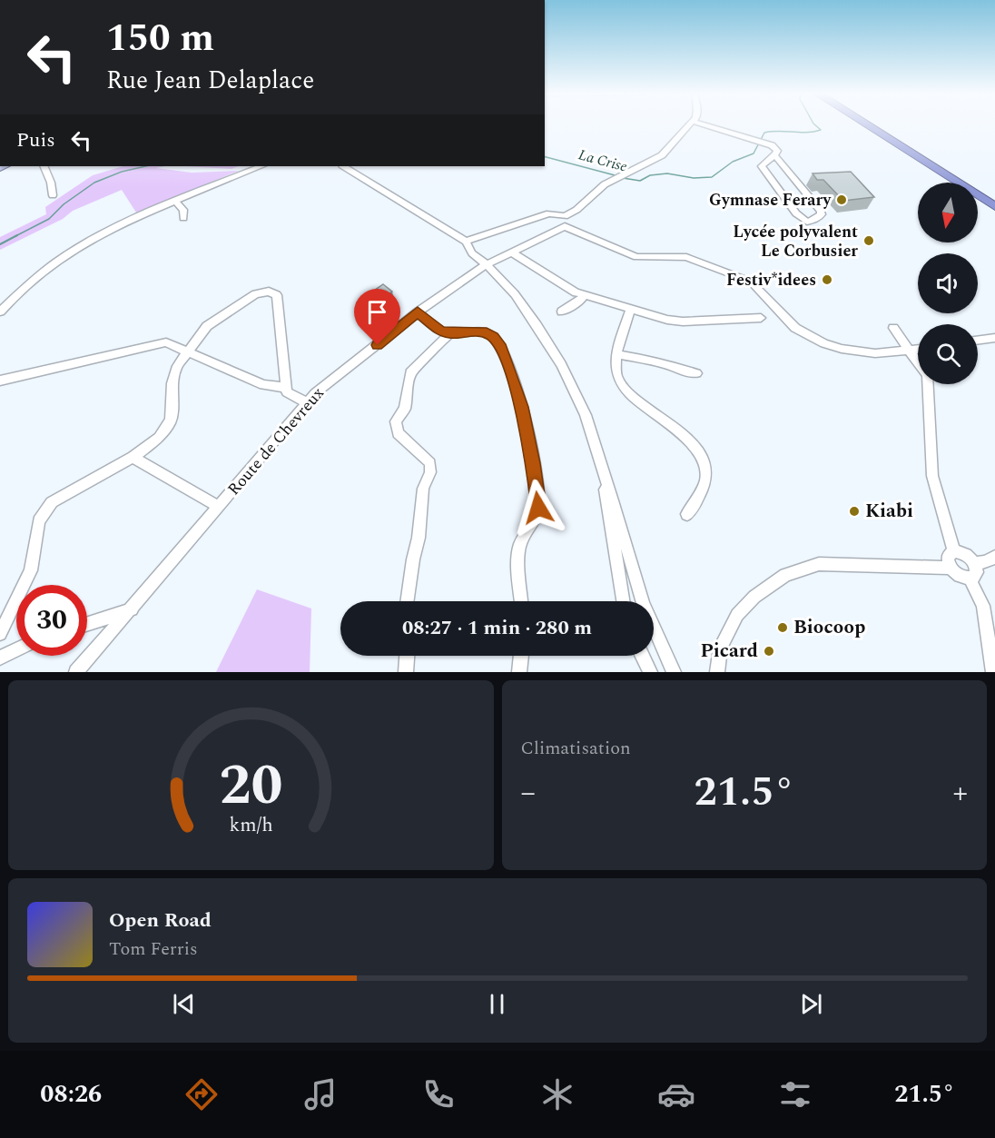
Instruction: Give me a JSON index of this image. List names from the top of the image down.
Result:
{
  "streets": {
    "street": ["Route de Chevreux"]
  },
  "water": ["La Crise"],
  "places": [
    "Gymnase Ferary",
    "Lycée polyvalent Le Corbusier",
    "Festiv*idees",
    "Kiabi",
    "Biocoop",
    "Picard"
  ],
  "north": "bottom",
  "page": {
    "turn": ["150 m", "Rue Jean Delaplace"],
    "then": "Puis",
    "limit": "30",
    "trip": "08:27 · 1 min · 280 m",
    "tile": "Climatisation",
    "heat": ["−", "21.5°", "+"],
    "song": ["Open Road", "Tom Ferris"],
    "tabs": ["08:26", "21.5°"],
    "gauge": ["20", "km/h"]
  }
}
